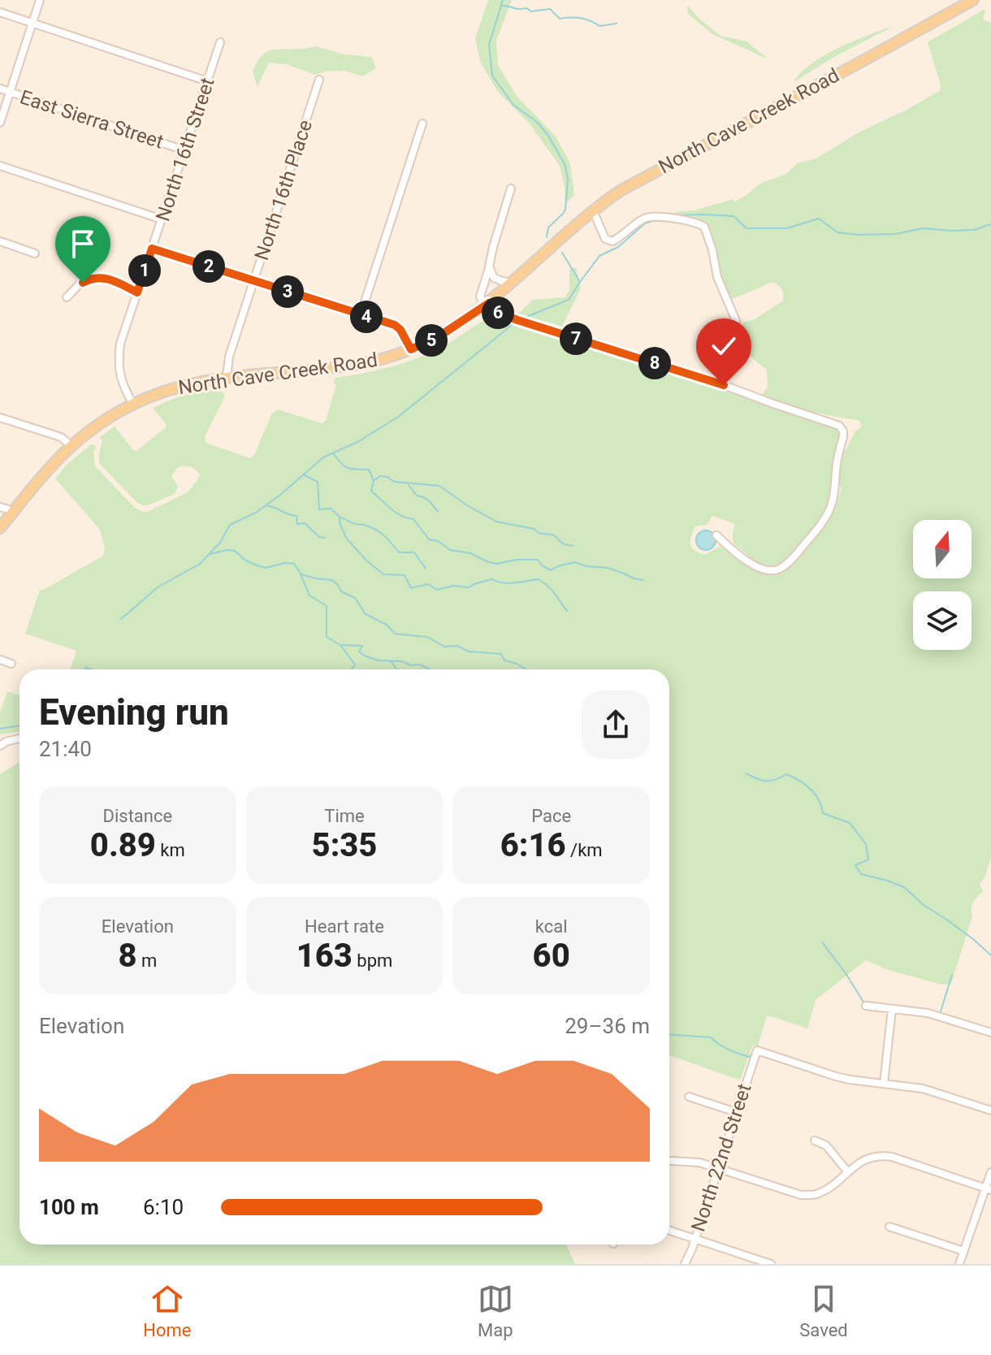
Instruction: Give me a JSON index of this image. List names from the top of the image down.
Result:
{
  "streets": {
    "main road": ["North Cave Creek Road"],
    "street": [
      "East Sierra Street",
      "North 16th Street",
      "North 16th Place",
      "North 22nd Street"
    ]
  },
  "crossings": [
    ["East Sierra Street", "North 16th Street"],
    ["North Cave Creek Road", "North 16th Street"],
    ["North Cave Creek Road", "North 16th Place"]
  ],
  "north": "top",
  "page": {
    "pins": [
      "2",
      "1",
      "3",
      "6",
      "4",
      "7",
      "5",
      "8"
    ],
    "heading": ["Evening run", "21:40"],
    "stats": [
      ["Distance", "0.89 km"],
      ["Time", "5:35"],
      ["Pace", "6:16 /km"],
      ["Elevation", "8 m"],
      ["Heart rate", "163 bpm"],
      ["kcal", "60"]
    ],
    "chart": ["Elevation", "29–36 m"],
    "list": [
      {
        "name": "100 m",
        "note": "6:10"
      }
    ],
    "tabs": ["Home", "Map", "Saved"]
  }
}
